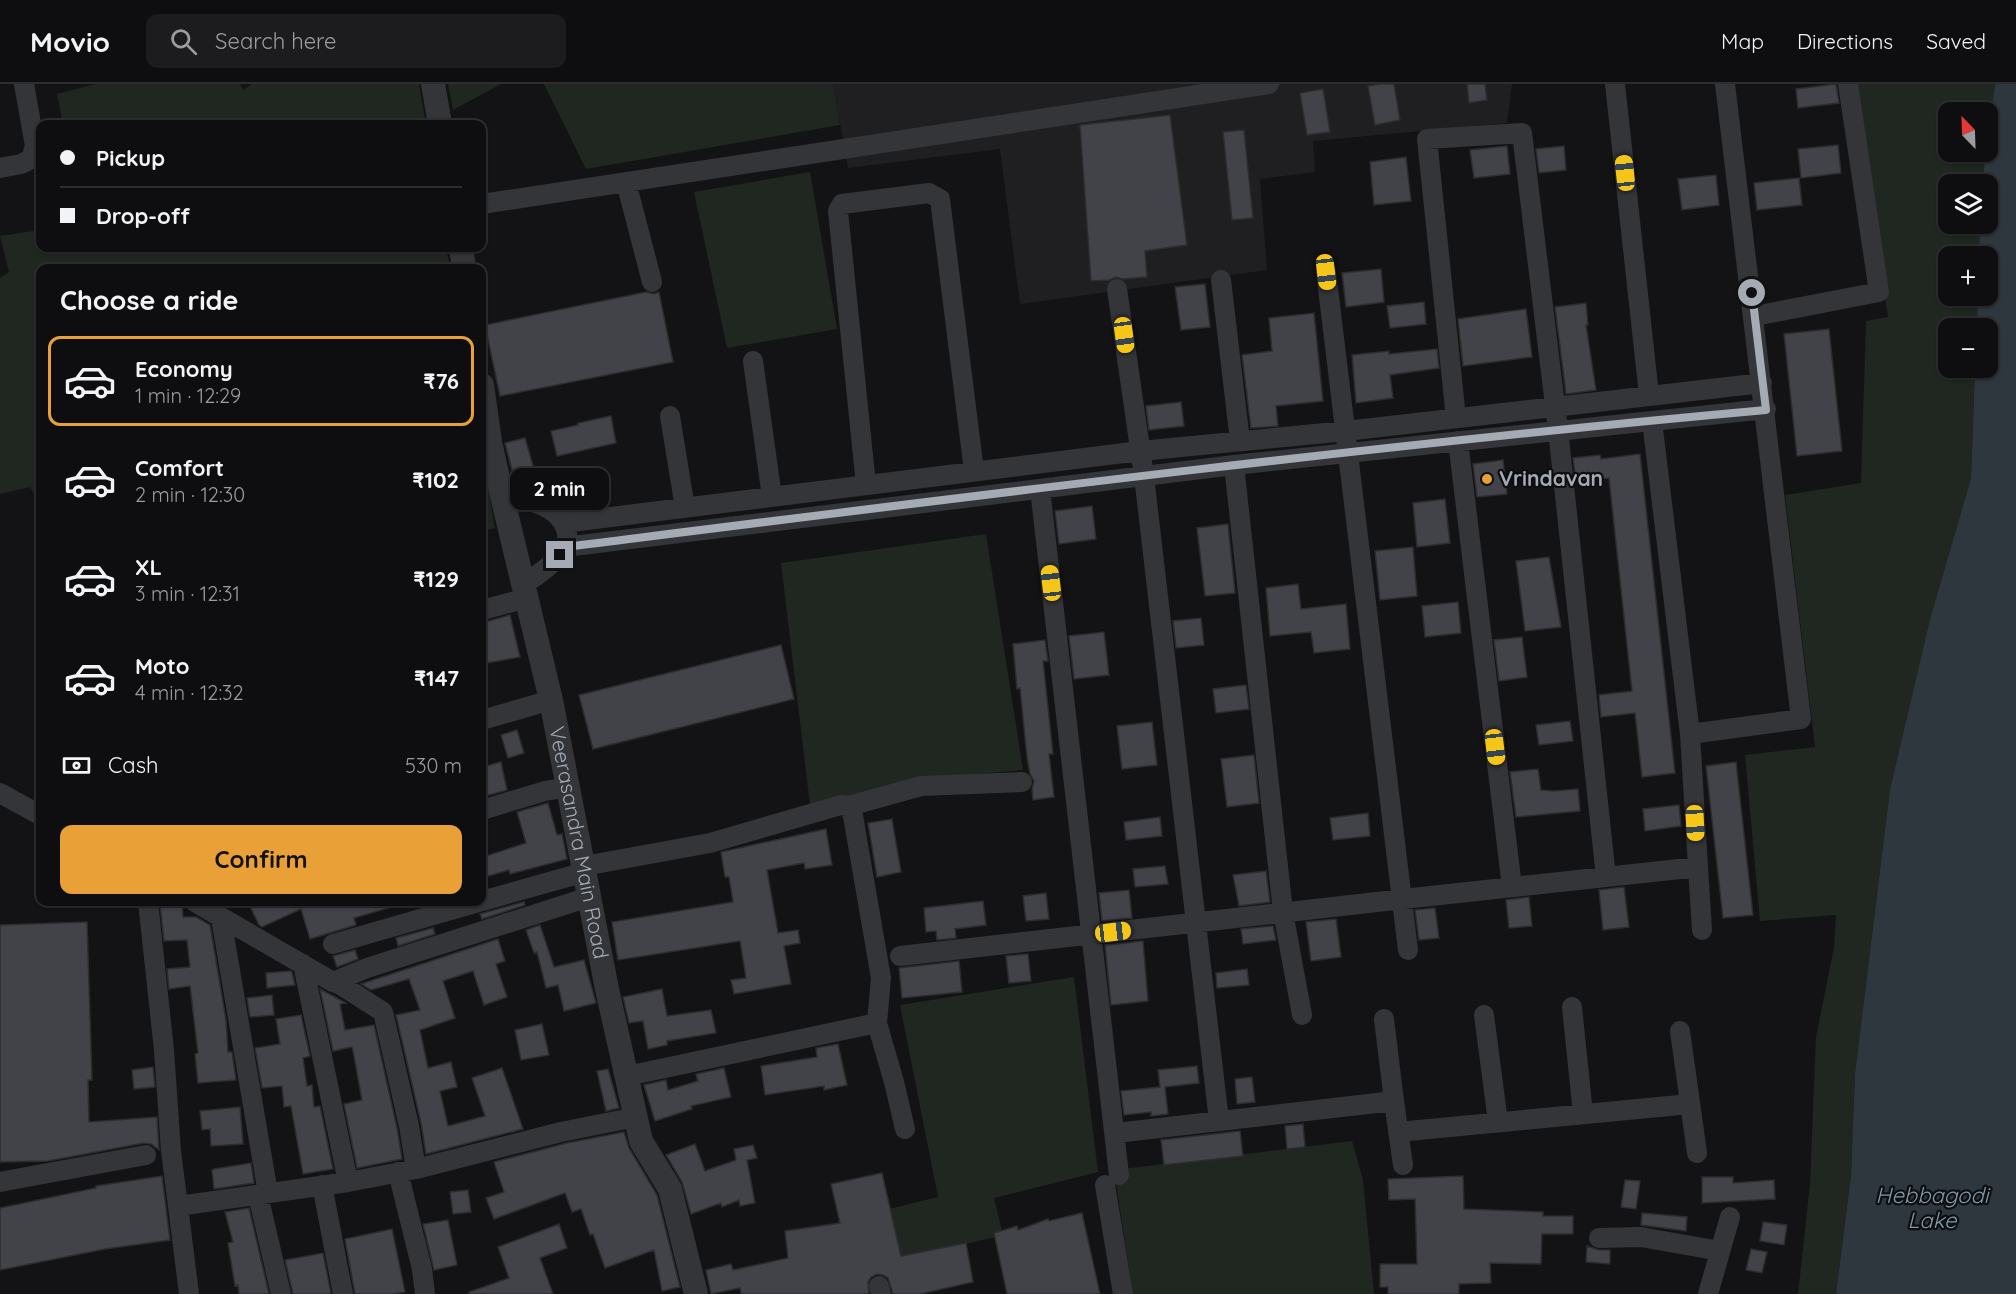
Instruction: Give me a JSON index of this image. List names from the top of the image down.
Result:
{
  "streets": {
    "street": ["Veerasandra Main Road"]
  },
  "water": ["Hebbagodi Lake"],
  "places": ["Vrindavan"],
  "north": "top left",
  "page": {
    "header": "Movio",
    "search": "Search here",
    "nav": ["Map", "Directions", "Saved"],
    "map_buttons": ["+", "−"],
    "banner": ["Pickup", "Drop-off"],
    "heading": "Choose a ride",
    "list": [
      {
        "name": "Economy",
        "note": "1 min · 12:29",
        "value": "₹76"
      },
      {
        "name": "Comfort",
        "note": "2 min · 12:30",
        "value": "₹102"
      },
      {
        "name": "XL",
        "note": "3 min · 12:31",
        "value": "₹129"
      },
      {
        "name": "Moto",
        "note": "4 min · 12:32",
        "value": "₹147"
      }
    ],
    "bubble": "2 min",
    "pay": ["Cash", "530 m"],
    "buttons": "Confirm"
  }
}
